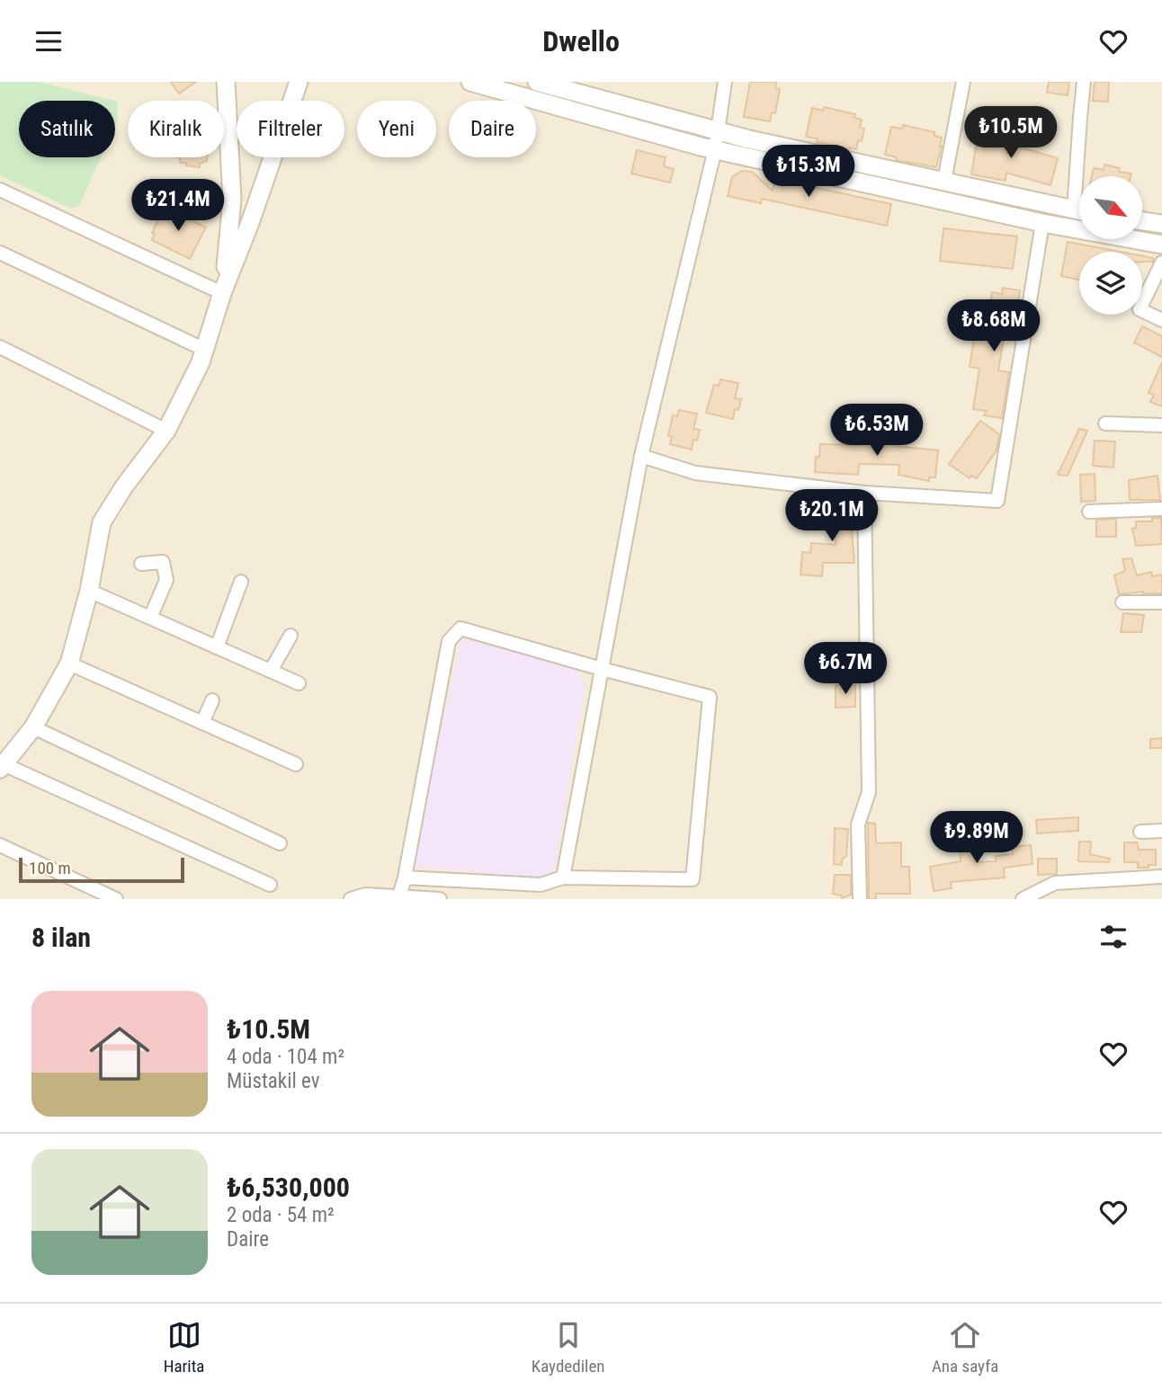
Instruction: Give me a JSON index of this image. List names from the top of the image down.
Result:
{
  "scale_bar": "100 m",
  "north": "bottom right",
  "page": {
    "header": "Dwello",
    "chip": [
      "Satılık",
      "Kiralık",
      "Filtreler",
      "Yeni",
      "Daire"
    ],
    "price": [
      "₺10.5M",
      "₺15.3M",
      "₺21.4M",
      "₺8.68M",
      "₺6.53M",
      "₺20.1M",
      "₺6.7M",
      "₺9.89M"
    ],
    "scale": "100 m",
    "heading": "8 ilan",
    "list": [
      {
        "name": "₺10.5M",
        "note": "4 oda · 104 m² · Müstakil ev"
      },
      {
        "name": "₺6,530,000",
        "note": "2 oda · 54 m² · Daire"
      }
    ],
    "tabs": ["Harita", "Kaydedilen", "Ana sayfa"]
  }
}
